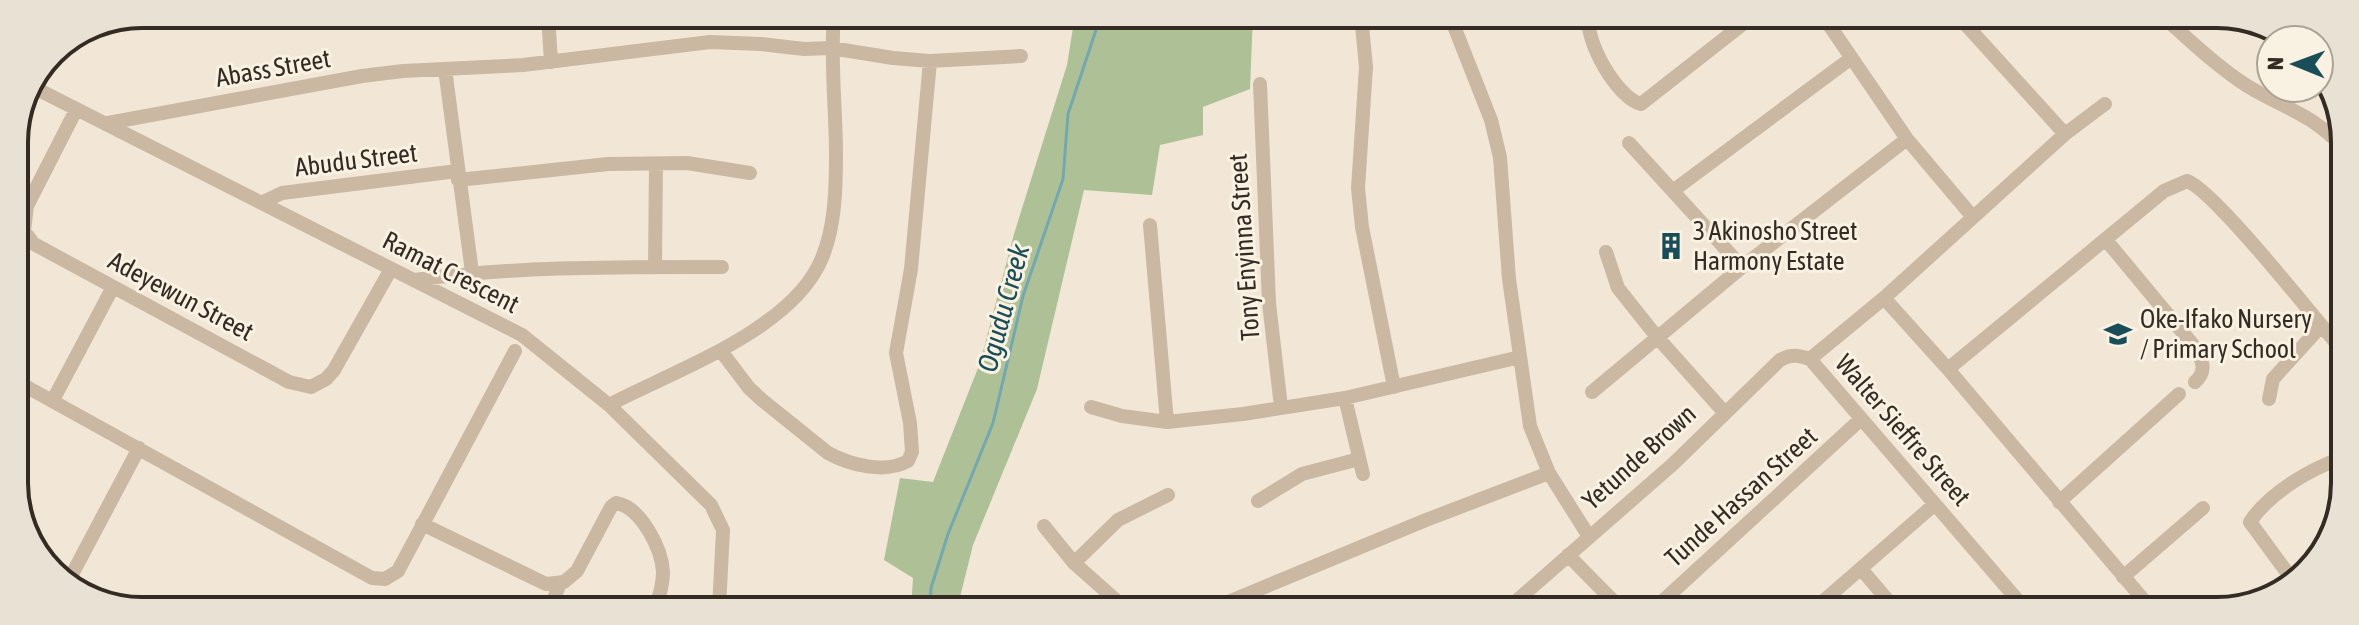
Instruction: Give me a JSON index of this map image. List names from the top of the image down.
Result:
{
  "streets": {
    "street": [
      "Abass Street",
      "Abudu Street",
      "Tony Enyinna Street",
      "Ramat Crescent",
      "Adeyewun Street",
      "Walter Sieffre Street",
      "Yetunde Brown",
      "Tunde Hassan Street"
    ]
  },
  "crossings": [
    ["Abass Street", "Ramat Crescent"],
    ["Abudu Street", "Ramat Crescent"],
    ["Ramat Crescent", "Adeyewun Street"],
    ["Walter Sieffre Street", "Yetunde Brown"],
    ["Walter Sieffre Street", "Tunde Hassan Street"]
  ],
  "water": ["Ogudu Creek"],
  "places": {
    "building": ["3 Akinosho Street Harmony Estate"],
    "school or university": ["Oke-Ifako Nursery / Primary School"]
  },
  "north": "left"
}
